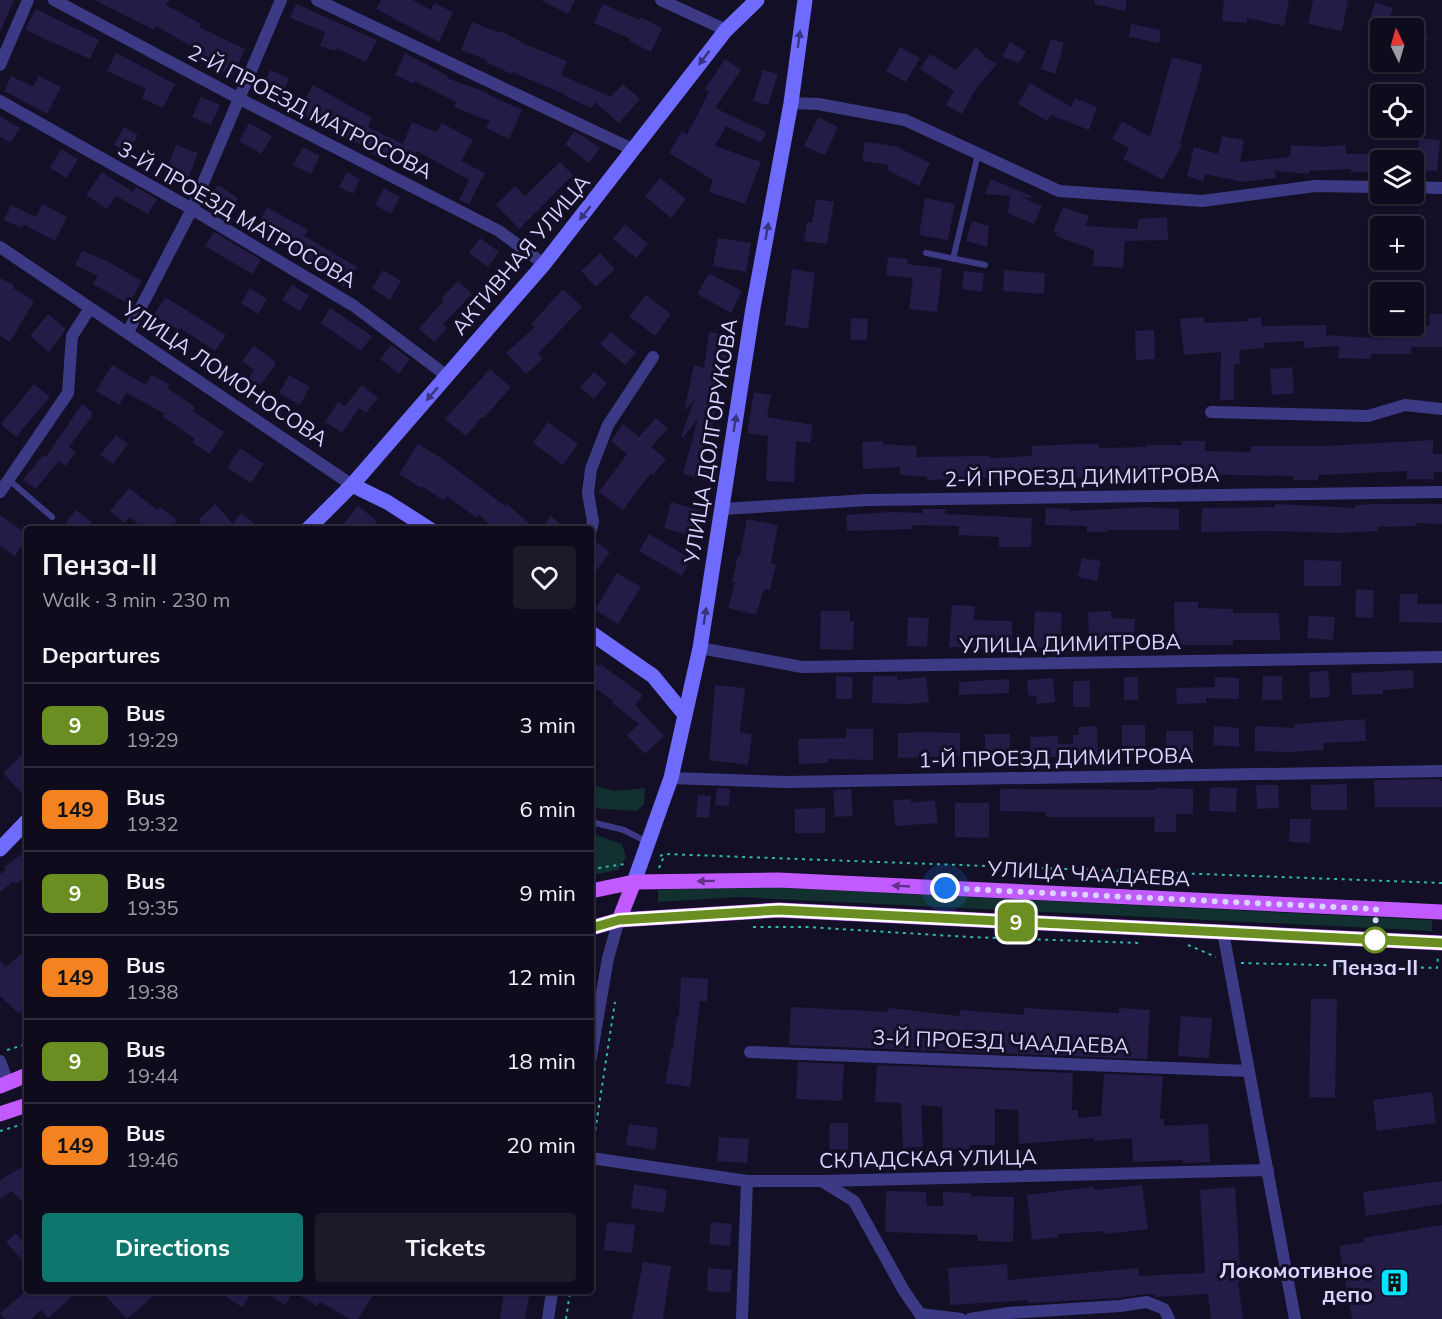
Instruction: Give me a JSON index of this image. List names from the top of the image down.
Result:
{
  "streets": {
    "main road": [
      "АКТИВНАЯ УЛИЦА",
      "УЛИЦА ЛОМОНОСОВА",
      "УЛИЦА ДОЛГОРУКОВА",
      "УЛИЦА ЧААДАЕВА"
    ],
    "street": [
      "2-Й ПРОЕЗД МАТРОСОВА",
      "3-Й ПРОЕЗД МАТРОСОВА",
      "2-Й ПРОЕЗД ДИМИТРОВА",
      "УЛИЦА ДИМИТРОВА",
      "1-Й ПРОЕЗД ДИМИТРОВА",
      "3-Й ПРОЕЗД ЧААДАЕВА",
      "СКЛАДСКАЯ УЛИЦА"
    ]
  },
  "crossings": [
    ["2-Й ПРОЕЗД МАТРОСОВА", "АКТИВНАЯ УЛИЦА"],
    ["3-Й ПРОЕЗД МАТРОСОВА", "АКТИВНАЯ УЛИЦА"],
    ["АКТИВНАЯ УЛИЦА", "УЛИЦА ЛОМОНОСОВА"],
    ["УЛИЦА ДОЛГОРУКОВА", "2-Й ПРОЕЗД ДИМИТРОВА"],
    ["УЛИЦА ДОЛГОРУКОВА", "УЛИЦА ДИМИТРОВА"],
    ["УЛИЦА ДОЛГОРУКОВА", "1-Й ПРОЕЗД ДИМИТРОВА"],
    ["УЛИЦА ДОЛГОРУКОВА", "УЛИЦА ЧААДАЕВА"]
  ],
  "one_way": ["АКТИВНАЯ УЛИЦА", "УЛИЦА ДОЛГОРУКОВА"],
  "places": {
    "other": ["Пенза-II"],
    "building": ["Локомотивное депо"]
  },
  "lines": ["bus line 9"],
  "north": "top",
  "page": {
    "on_map": "9",
    "map_buttons": ["+", "−"],
    "heading": [
      ["Пенза-II", "Walk · 3 min · 230 m"],
      "Departures"
    ],
    "list": [
      {
        "mark": "9",
        "name": "Bus",
        "note": "19:29",
        "value": "3 min"
      },
      {
        "mark": "149",
        "name": "Bus",
        "note": "19:32",
        "value": "6 min"
      },
      {
        "mark": "9",
        "name": "Bus",
        "note": "19:35",
        "value": "9 min"
      },
      {
        "mark": "149",
        "name": "Bus",
        "note": "19:38",
        "value": "12 min"
      },
      {
        "mark": "9",
        "name": "Bus",
        "note": "19:44",
        "value": "18 min"
      },
      {
        "mark": "149",
        "name": "Bus",
        "note": "19:46",
        "value": "20 min"
      }
    ],
    "buttons": ["Directions", "Tickets"]
  }
}
